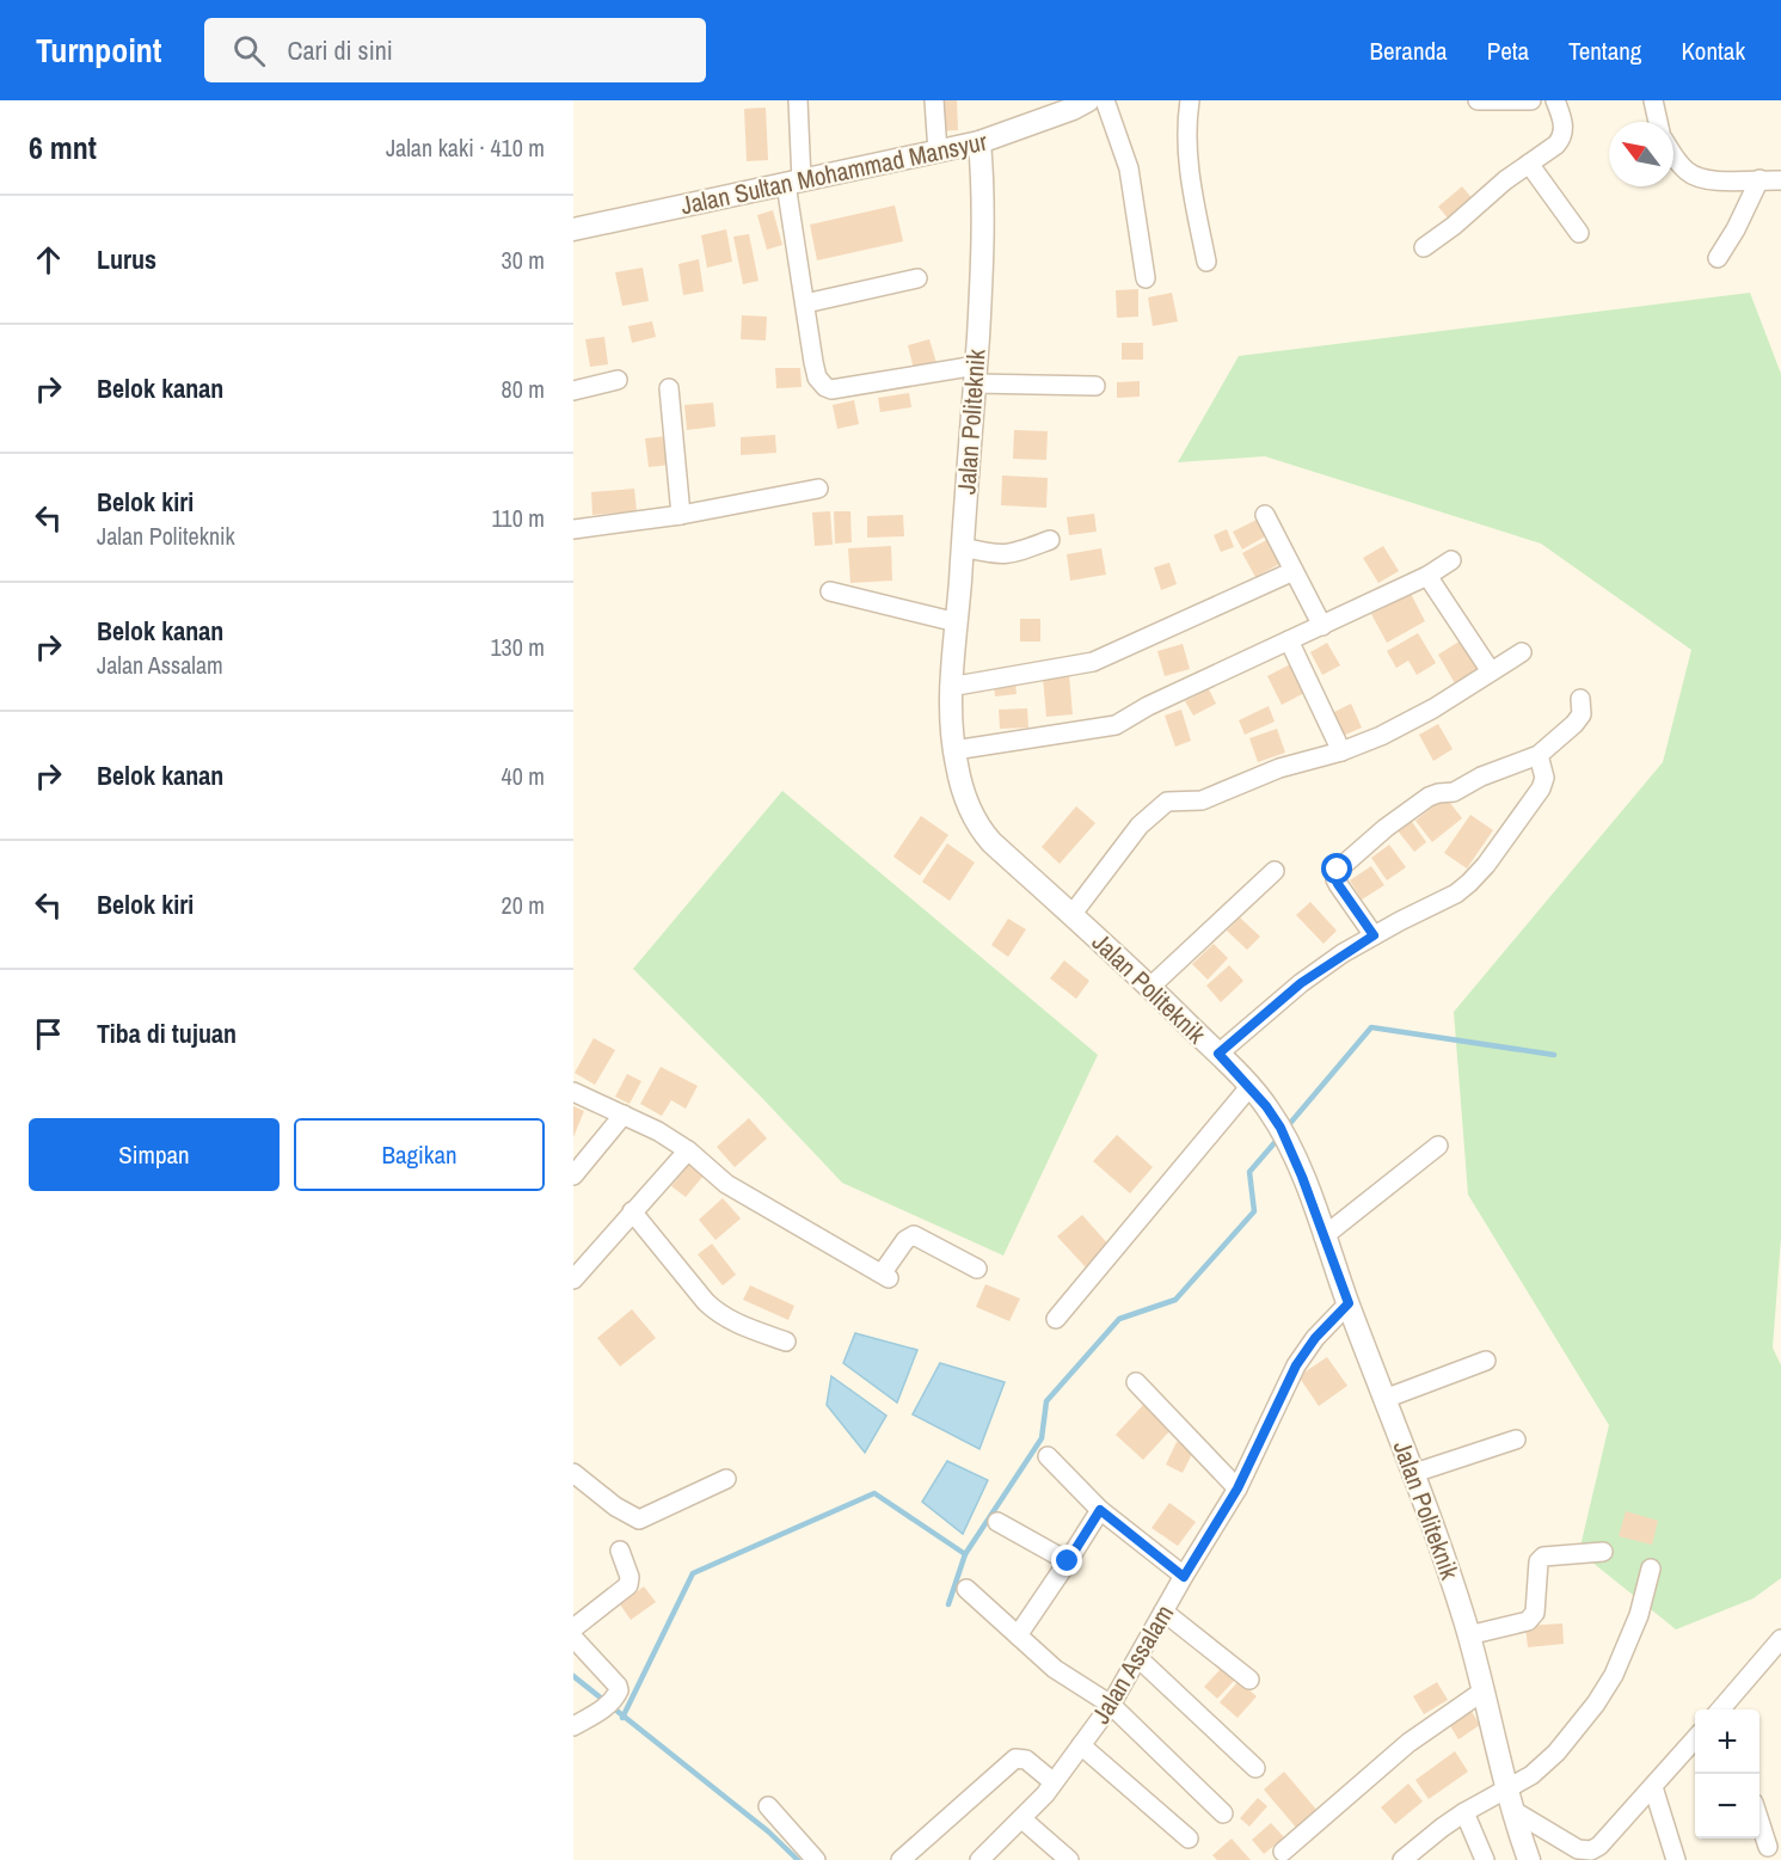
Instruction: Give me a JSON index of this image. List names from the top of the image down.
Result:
{
  "streets": {
    "street": ["Jalan Sultan Mohammad Mansyur", "Jalan Politeknik", "Jalan Assalam"]
  },
  "crossings": [
    ["Jalan Sultan Mohammad Mansyur", "Jalan Politeknik"],
    ["Jalan Politeknik", "Jalan Assalam"]
  ],
  "north": "top left",
  "page": {
    "header": "Turnpoint",
    "search": "Cari di sini",
    "nav": [
      "Beranda",
      "Peta",
      "Tentang",
      "Kontak"
    ],
    "heading": ["6 mnt", "Jalan kaki · 410 m"],
    "list": [
      ["Lurus", "30 m"],
      ["Belok kanan", "80 m"],
      ["Belok kiri", "Jalan Politeknik", "110 m"],
      ["Belok kanan", "Jalan Assalam", "130 m"],
      ["Belok kanan", "40 m"],
      ["Belok kiri", "20 m"],
      "Tiba di tujuan"
    ],
    "buttons": ["Simpan", "Bagikan"],
    "map_buttons": ["+", "−"]
  }
}
